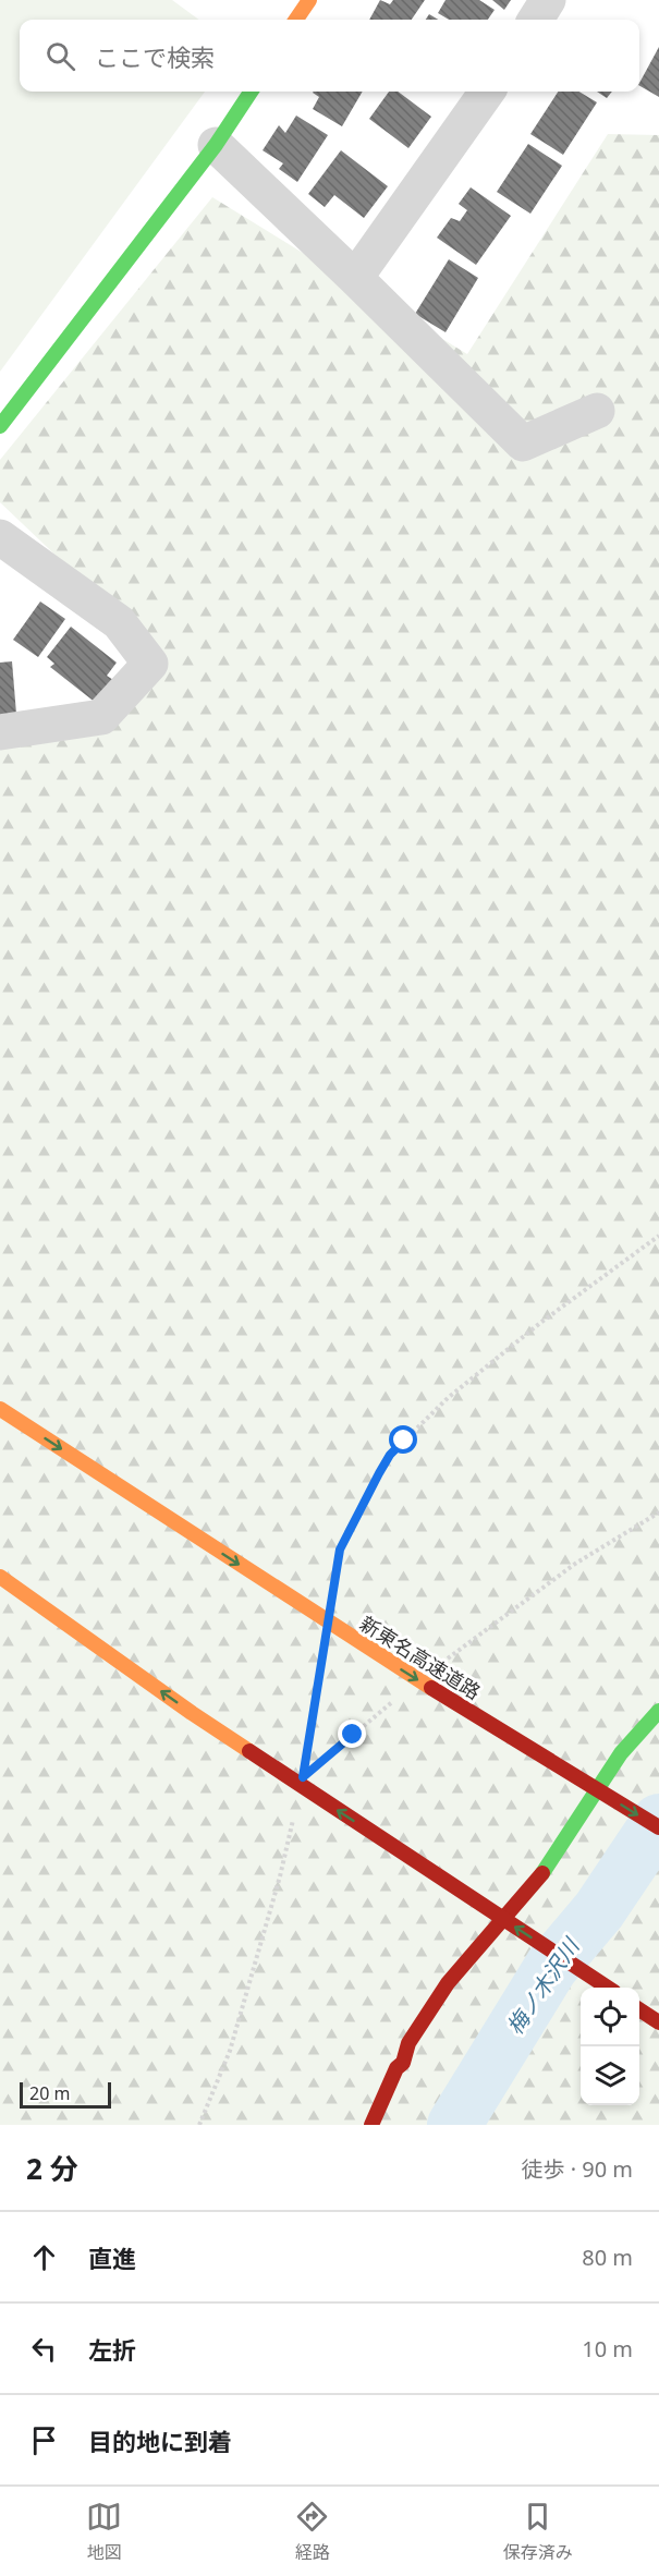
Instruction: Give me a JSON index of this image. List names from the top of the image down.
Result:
{
  "streets": {
    "main road": ["新東名高速道路"]
  },
  "one_way": ["新東名高速道路"],
  "water": ["梅ノ木沢川"],
  "scale_bar": "20 m",
  "page": {
    "search": "ここで検索",
    "scale": "20 m",
    "heading": ["2 分", "徒歩 · 90 m"],
    "list": [
      ["直進", "80 m"],
      ["左折", "10 m"],
      "目的地に到着"
    ],
    "nav": ["地図", "経路", "保存済み"]
  }
}
